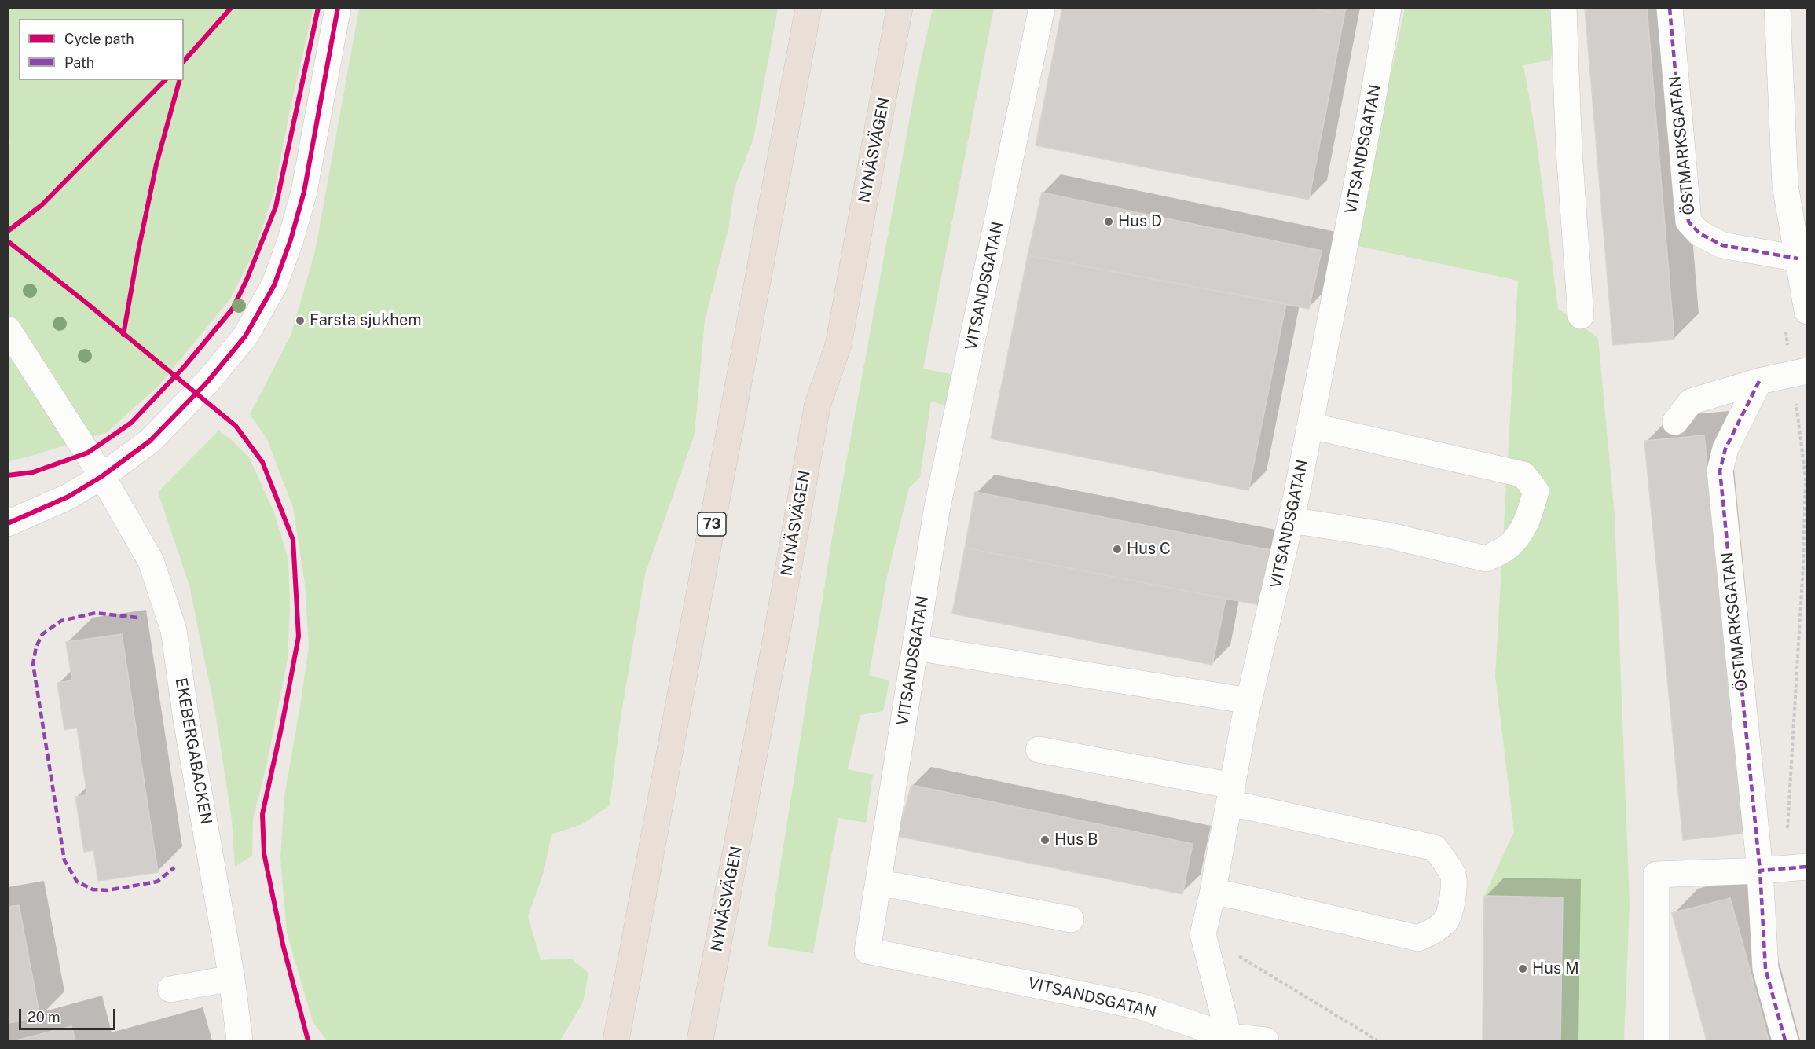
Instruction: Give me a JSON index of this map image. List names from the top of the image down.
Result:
{
  "streets": {
    "highway": ["NYNÄSVÄGEN", "73"],
    "street": ["ÖSTMARKSGATAN", "VITSANDSGATAN", "EKEBERGABACKEN"]
  },
  "places": [
    "Hus D",
    "Farsta sjukhem",
    "Hus C",
    "Hus B",
    "Hus M"
  ],
  "legend": ["Cycle path", "Path"],
  "scale_bar": "20 m"
}
